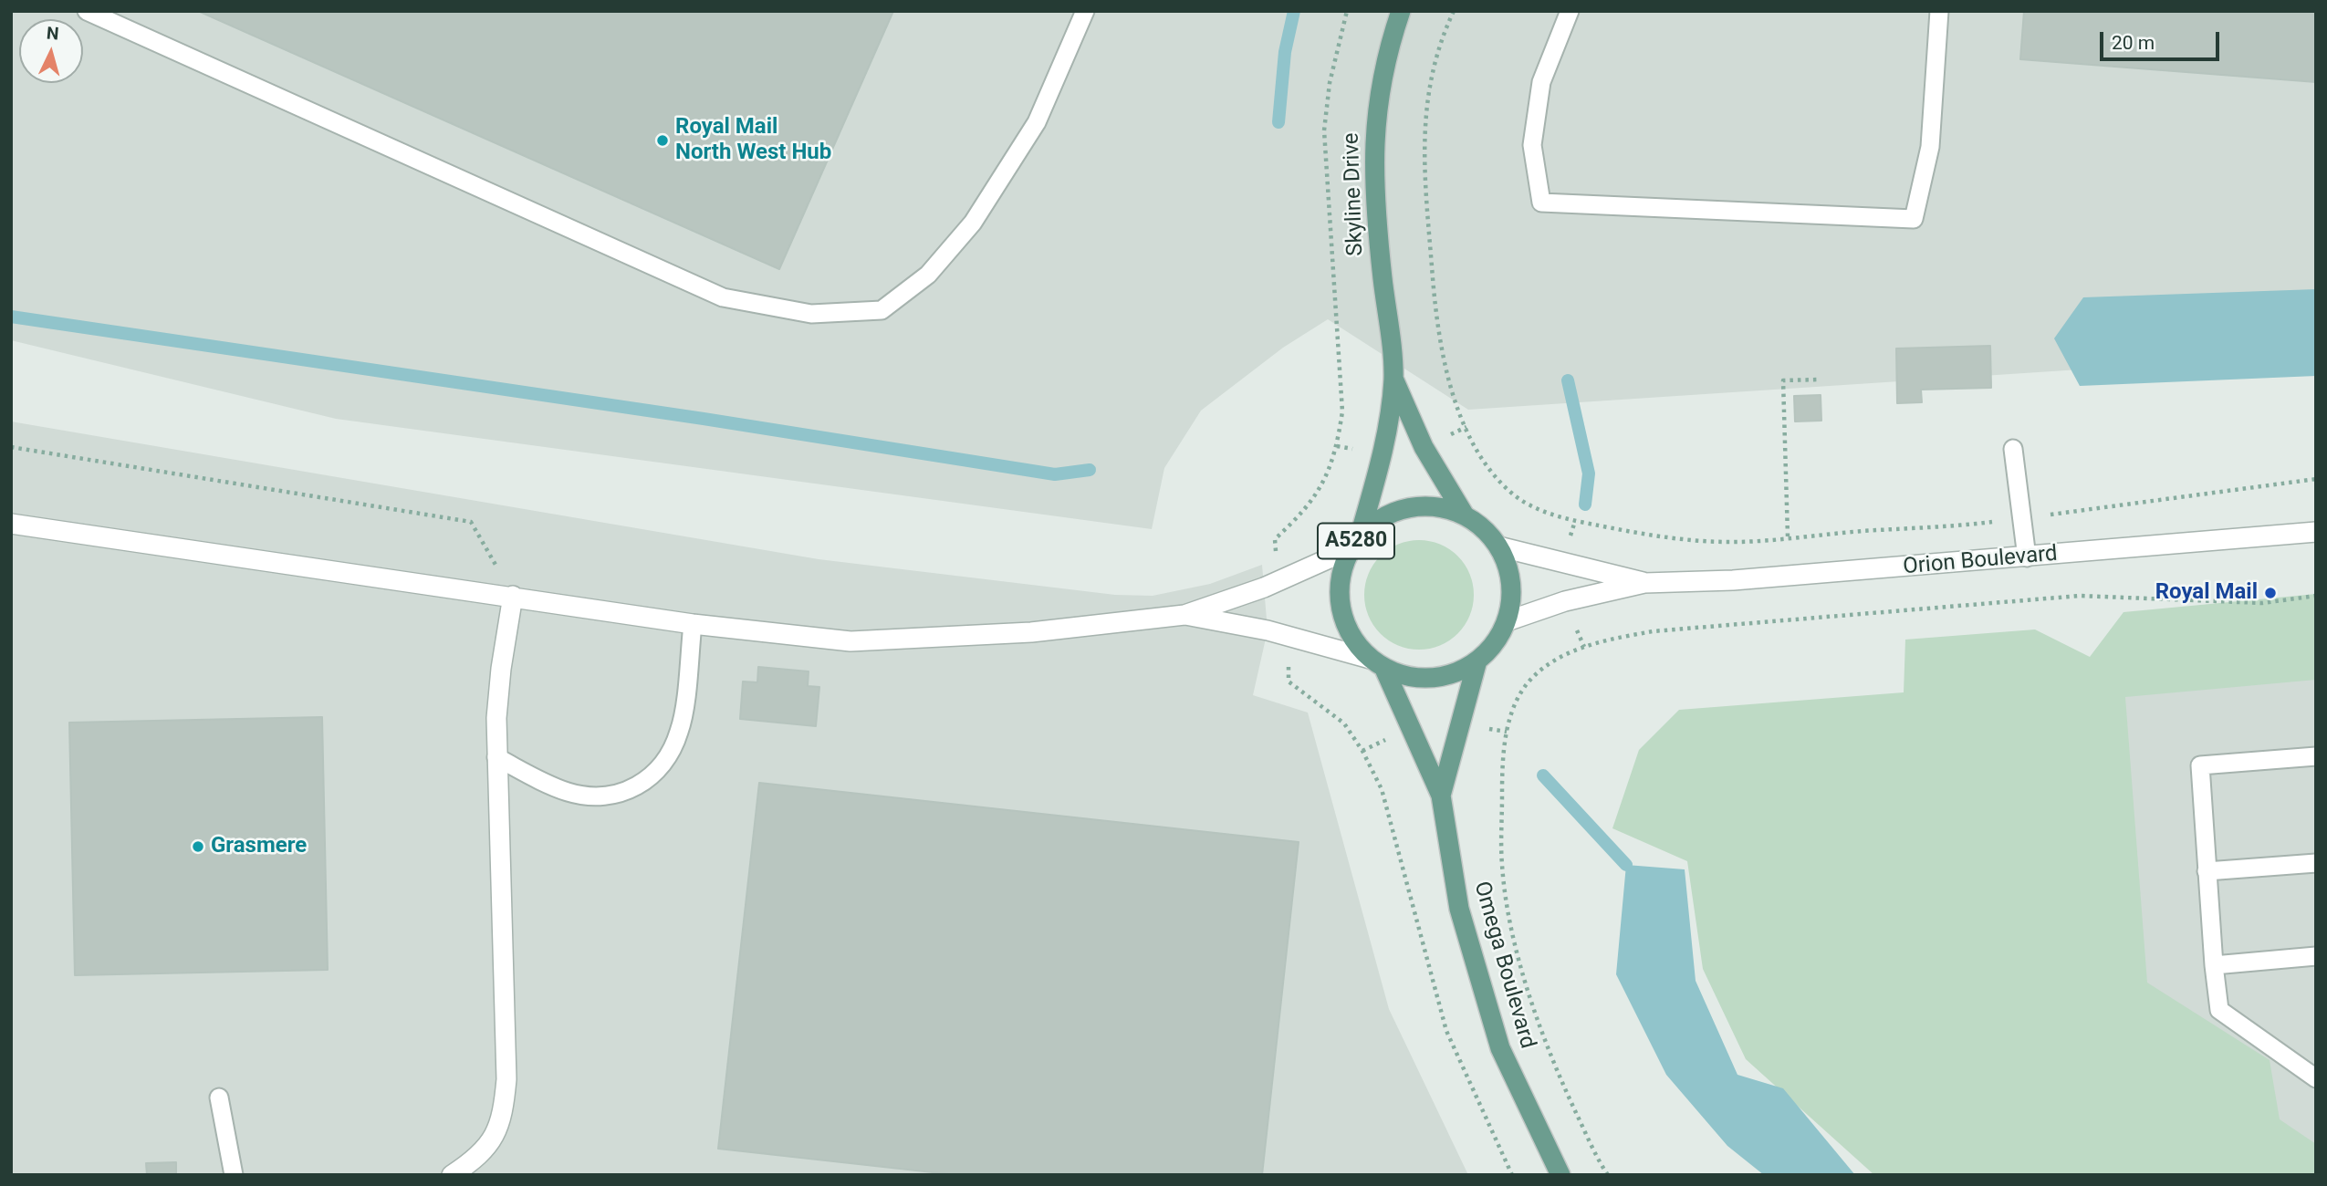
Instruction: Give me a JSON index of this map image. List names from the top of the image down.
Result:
{
  "streets": {
    "main road": ["Skyline Drive", "A5280", "Omega Boulevard"],
    "street": ["Orion Boulevard"]
  },
  "crossings": [
    ["Skyline Drive", "A5280"],
    ["Skyline Drive", "Orion Boulevard"],
    ["Skyline Drive", "Omega Boulevard"],
    ["A5280", "Orion Boulevard"],
    ["A5280", "Omega Boulevard"],
    ["Orion Boulevard", "Omega Boulevard"]
  ],
  "places": ["Royal Mail North West Hub", "Royal Mail", "Grasmere"],
  "scale_bar": "20 m",
  "north": "top"
}
